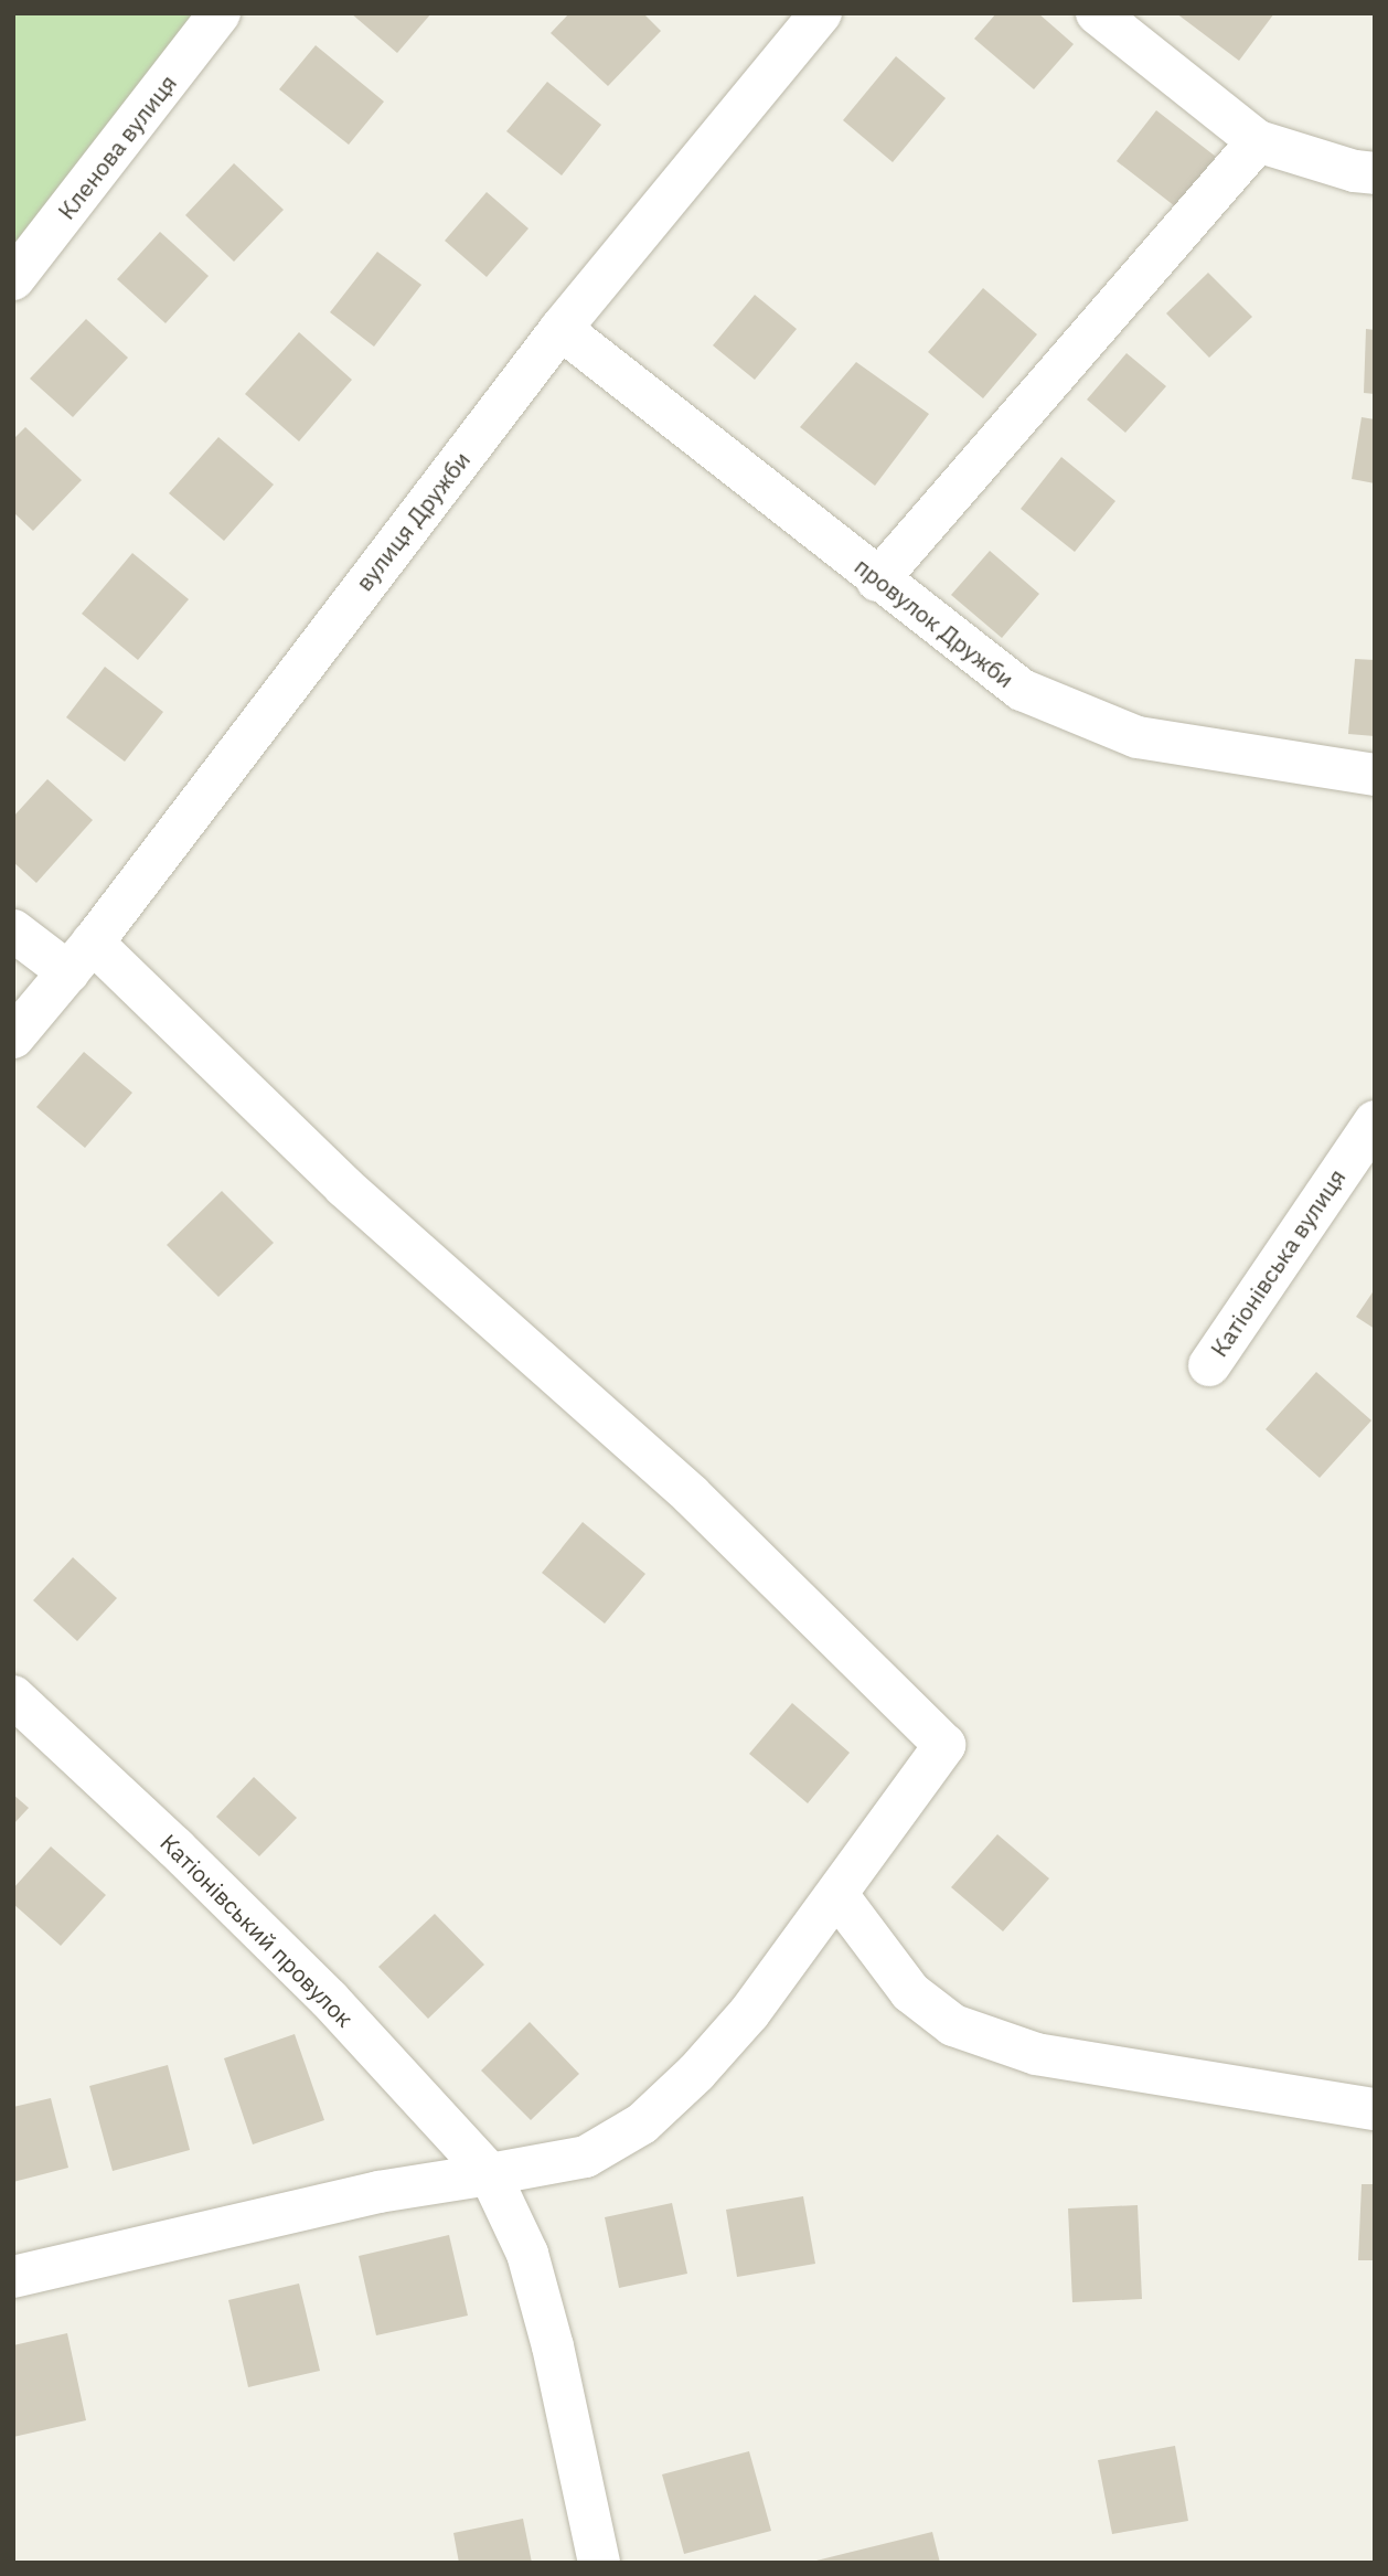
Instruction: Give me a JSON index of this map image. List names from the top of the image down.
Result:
{
  "streets": {
    "street": [
      "Кленова вулиця",
      "вулиця Дружби",
      "провулок Дружби",
      "Катіонівська вулиця",
      "Катіонівський провулок"
    ]
  },
  "crossings": [
    ["вулиця Дружби", "провулок Дружби"]
  ]
}
